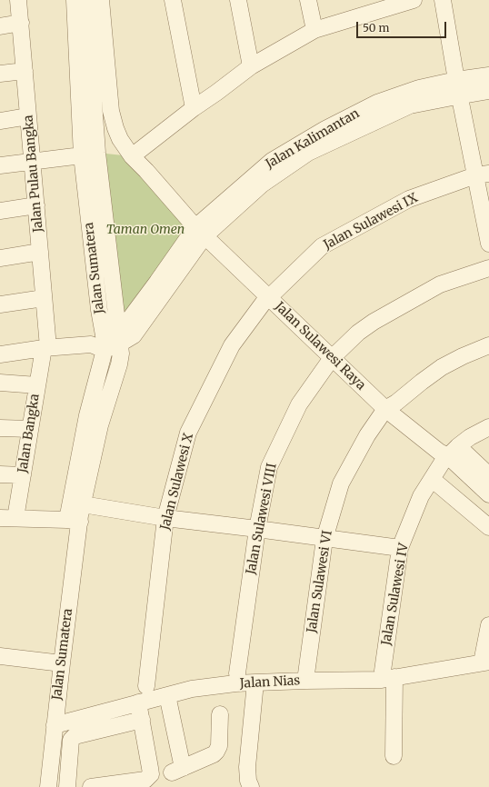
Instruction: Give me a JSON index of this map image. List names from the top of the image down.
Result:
{
  "streets": {
    "street": [
      "Jalan Kalimantan",
      "Jalan Pulau Bangka",
      "Jalan Sulawesi IX",
      "Jalan Sumatera",
      "Jalan Sulawesi Raya",
      "Jalan Bangka",
      "Jalan Sulawesi X",
      "Jalan Sulawesi VIII",
      "Jalan Sulawesi VI",
      "Jalan Sulawesi IV",
      "Jalan Nias"
    ]
  },
  "crossings": [
    ["Jalan Kalimantan", "Jalan Sumatera"],
    ["Jalan Kalimantan", "Jalan Sulawesi Raya"],
    ["Jalan Pulau Bangka", "Jalan Bangka"],
    ["Jalan Sulawesi IX", "Jalan Sulawesi Raya"],
    ["Jalan Sulawesi IX", "Jalan Sulawesi X"],
    ["Jalan Sumatera", "Jalan Nias"],
    ["Jalan Sulawesi Raya", "Jalan Sulawesi X"],
    ["Jalan Sulawesi Raya", "Jalan Sulawesi VIII"],
    ["Jalan Sulawesi Raya", "Jalan Sulawesi VI"],
    ["Jalan Sulawesi Raya", "Jalan Sulawesi IV"],
    ["Jalan Sulawesi VI", "Jalan Nias"],
    ["Jalan Sulawesi IV", "Jalan Nias"]
  ],
  "parks": ["Taman Omen"],
  "scale_bar": "50 m"
}
